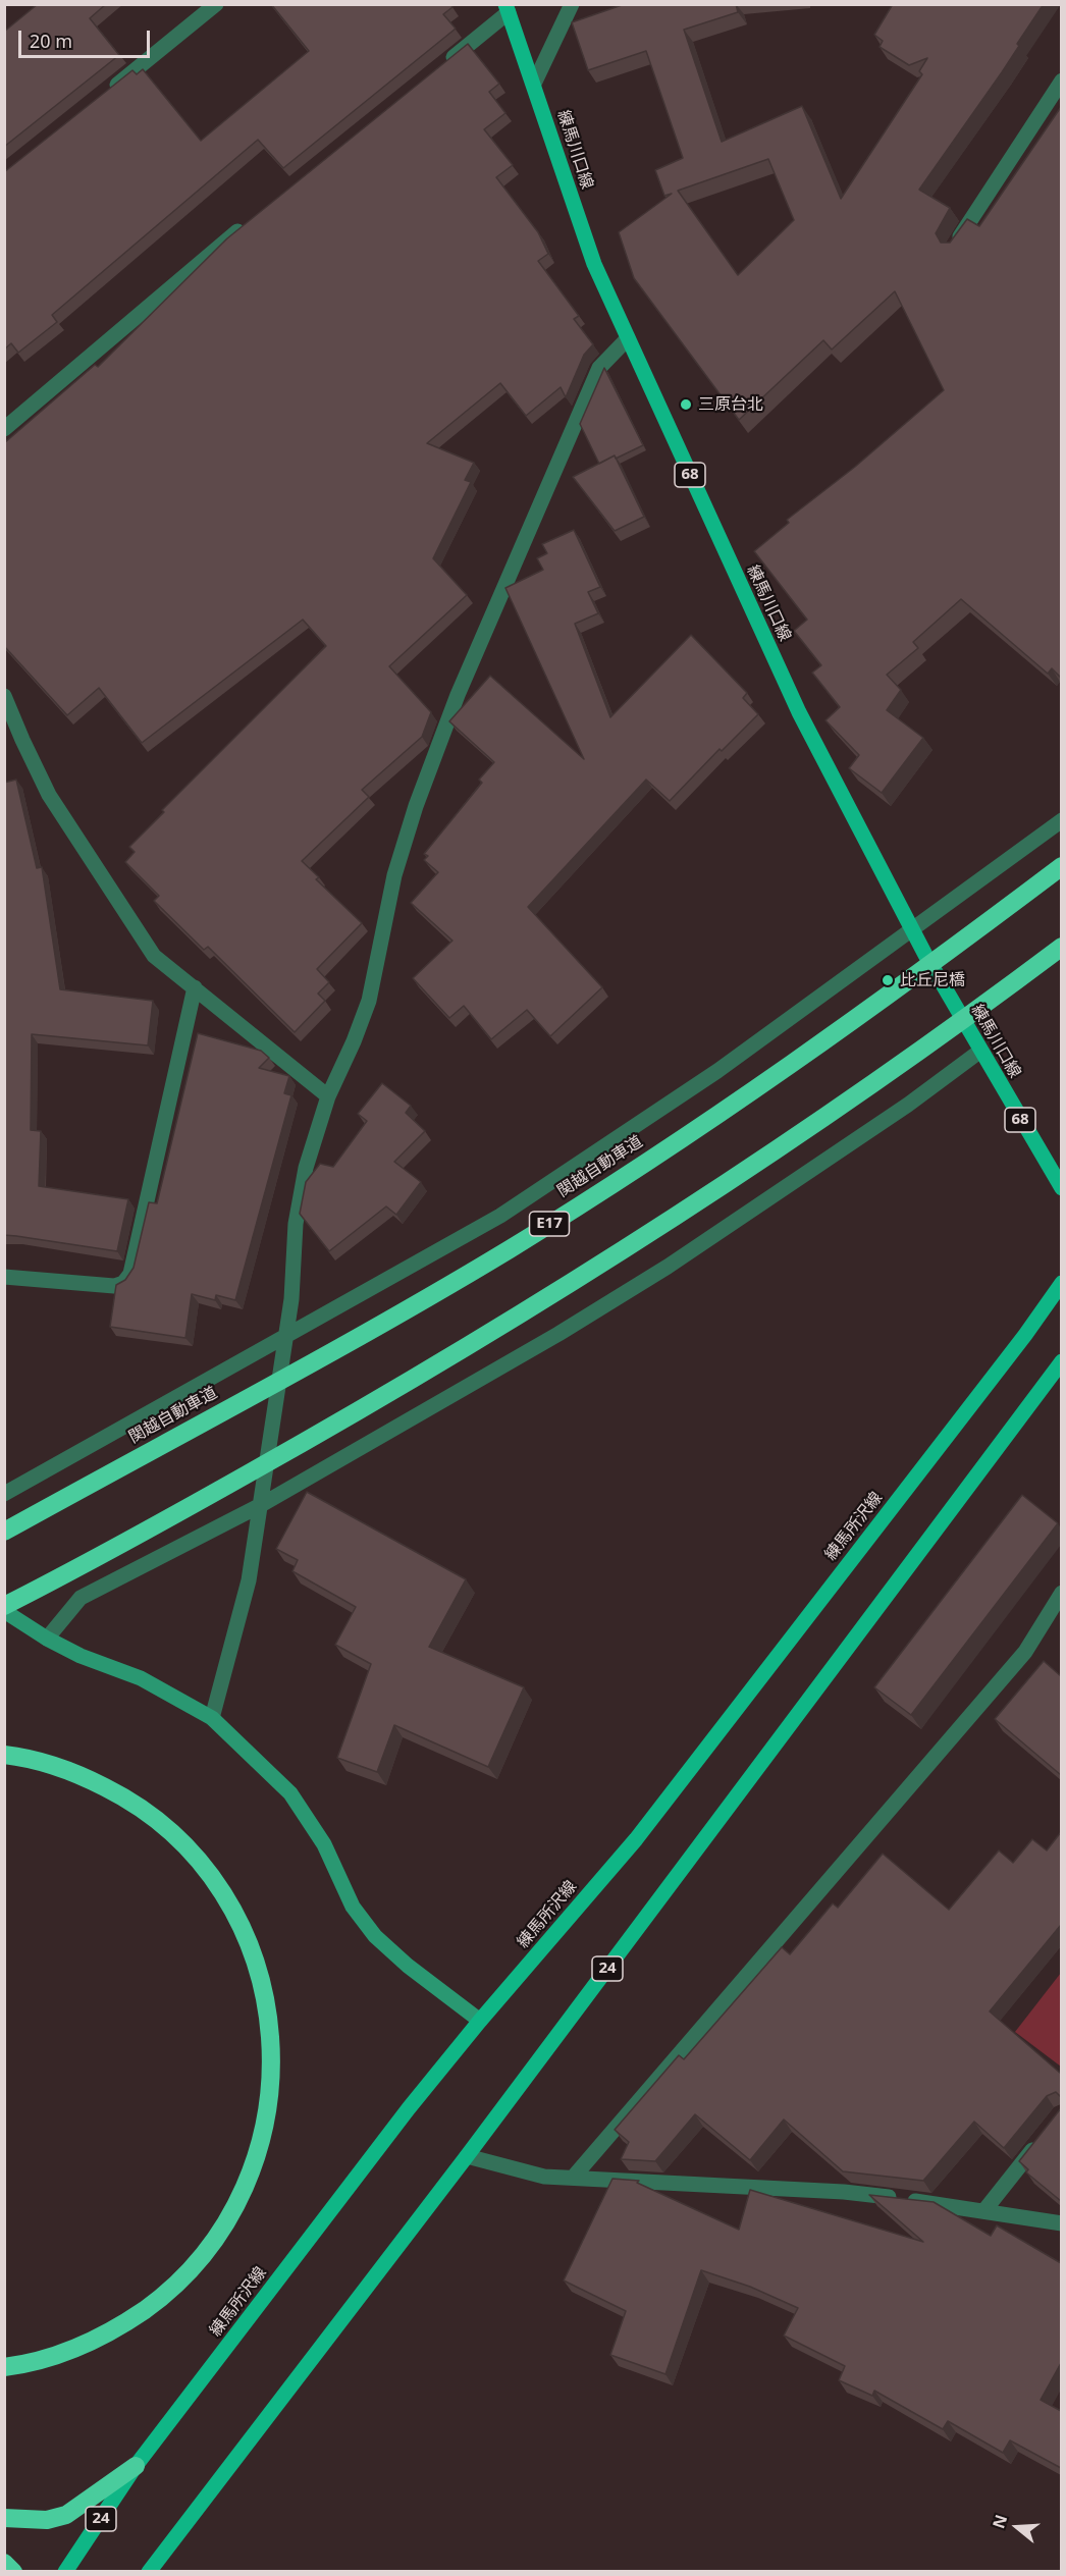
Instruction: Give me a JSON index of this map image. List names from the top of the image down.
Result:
{
  "streets": {
    "highway": ["関越自動車道", "E17"],
    "main road": [
      "練馬川口線",
      "68",
      "練馬所沢線",
      "24"
    ]
  },
  "places": ["三原台北", "比丘尼橋"],
  "scale_bar": "20 m",
  "north": "left"
}
